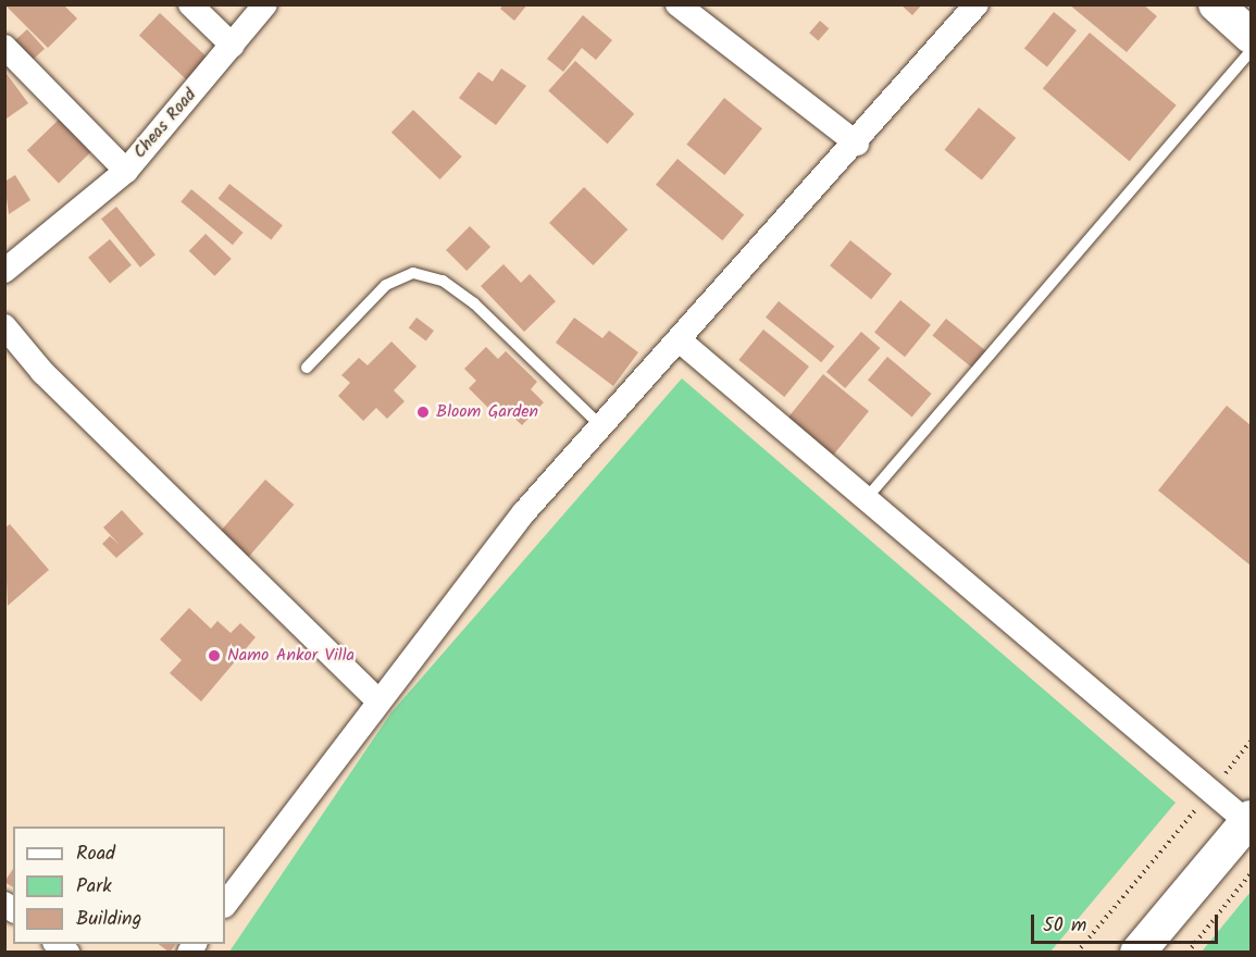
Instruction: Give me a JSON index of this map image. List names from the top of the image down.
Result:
{
  "streets": {
    "street": ["Cheas Road"]
  },
  "places": ["Bloom Garden", "Namo Ankor Villa"],
  "legend": ["Road", "Park", "Building"],
  "scale_bar": "50 m"
}
